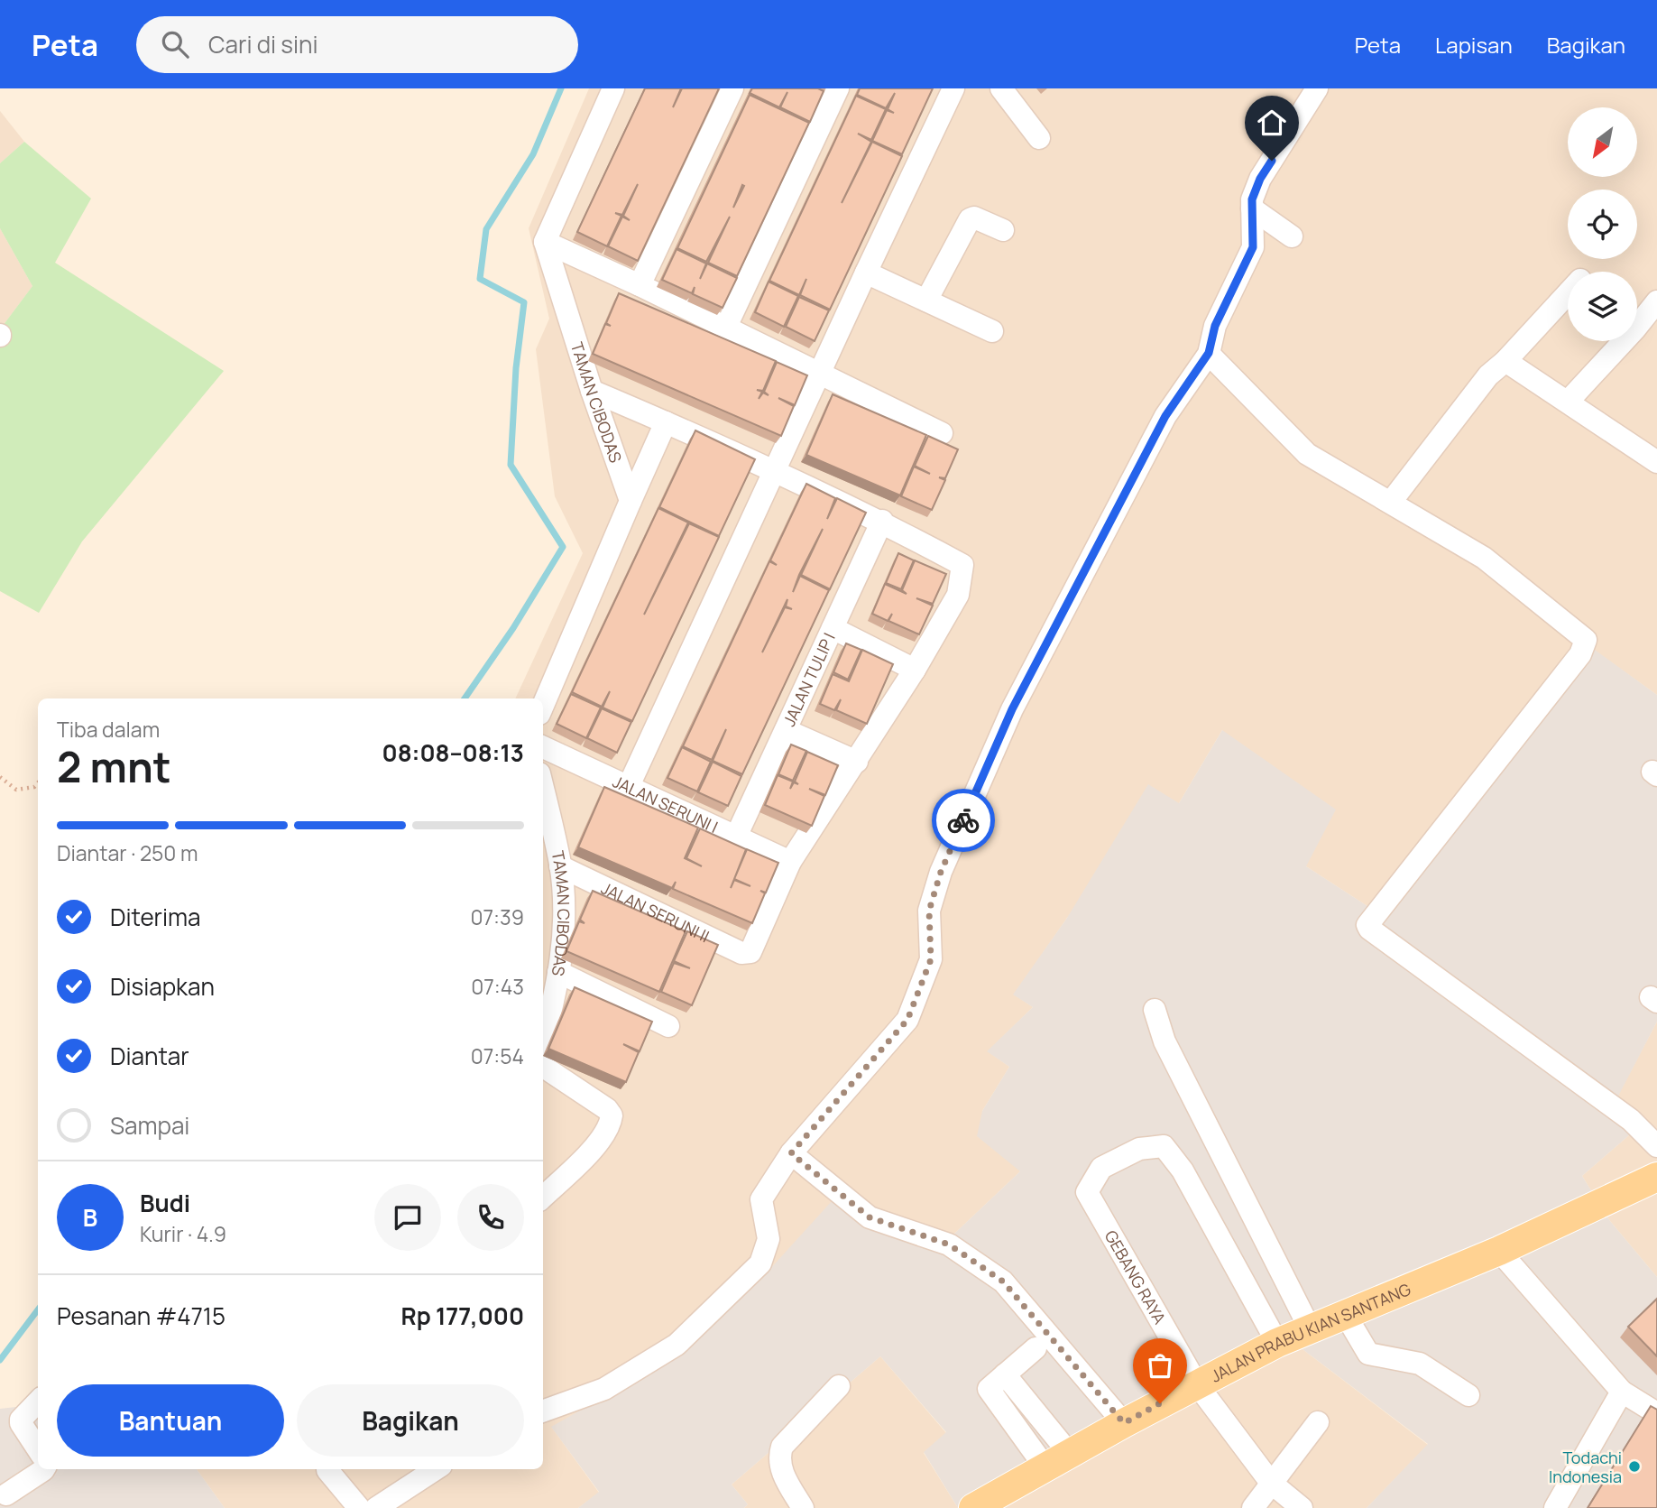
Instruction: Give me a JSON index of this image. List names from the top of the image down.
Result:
{
  "streets": {
    "main road": ["JALAN PRABU KIAN SANTANG"],
    "street": [
      "TAMAN CIBODAS",
      "JALAN TULIP I",
      "JALAN SERUNI I",
      "JALAN SERUNI II",
      "GEBANG RAYA"
    ]
  },
  "crossings": [
    ["TAMAN CIBODAS", "JALAN SERUNI II"],
    ["JALAN TULIP I", "JALAN SERUNI I"],
    ["JALAN SERUNI I", "JALAN SERUNI II"],
    ["GEBANG RAYA", "JALAN PRABU KIAN SANTANG"]
  ],
  "places": ["Todachi Indonesia"],
  "north": "bottom left",
  "page": {
    "header": "Peta",
    "search": "Cari di sini",
    "nav": ["Peta", "Lapisan", "Bagikan"],
    "heading": ["2 mnt", "Tiba dalam", "08:08–08:13"],
    "panel": [
      "Budi",
      "Kurir · 4.9",
      "Pesanan #4715",
      "Rp 177,000"
    ],
    "bar": "Diantar · 250 m",
    "list": [
      ["Diterima", "07:39"],
      ["Disiapkan", "07:43"],
      ["Diantar", "07:54"],
      "Sampai"
    ],
    "round": "B",
    "buttons": ["Bantuan", "Bagikan"]
  }
}
